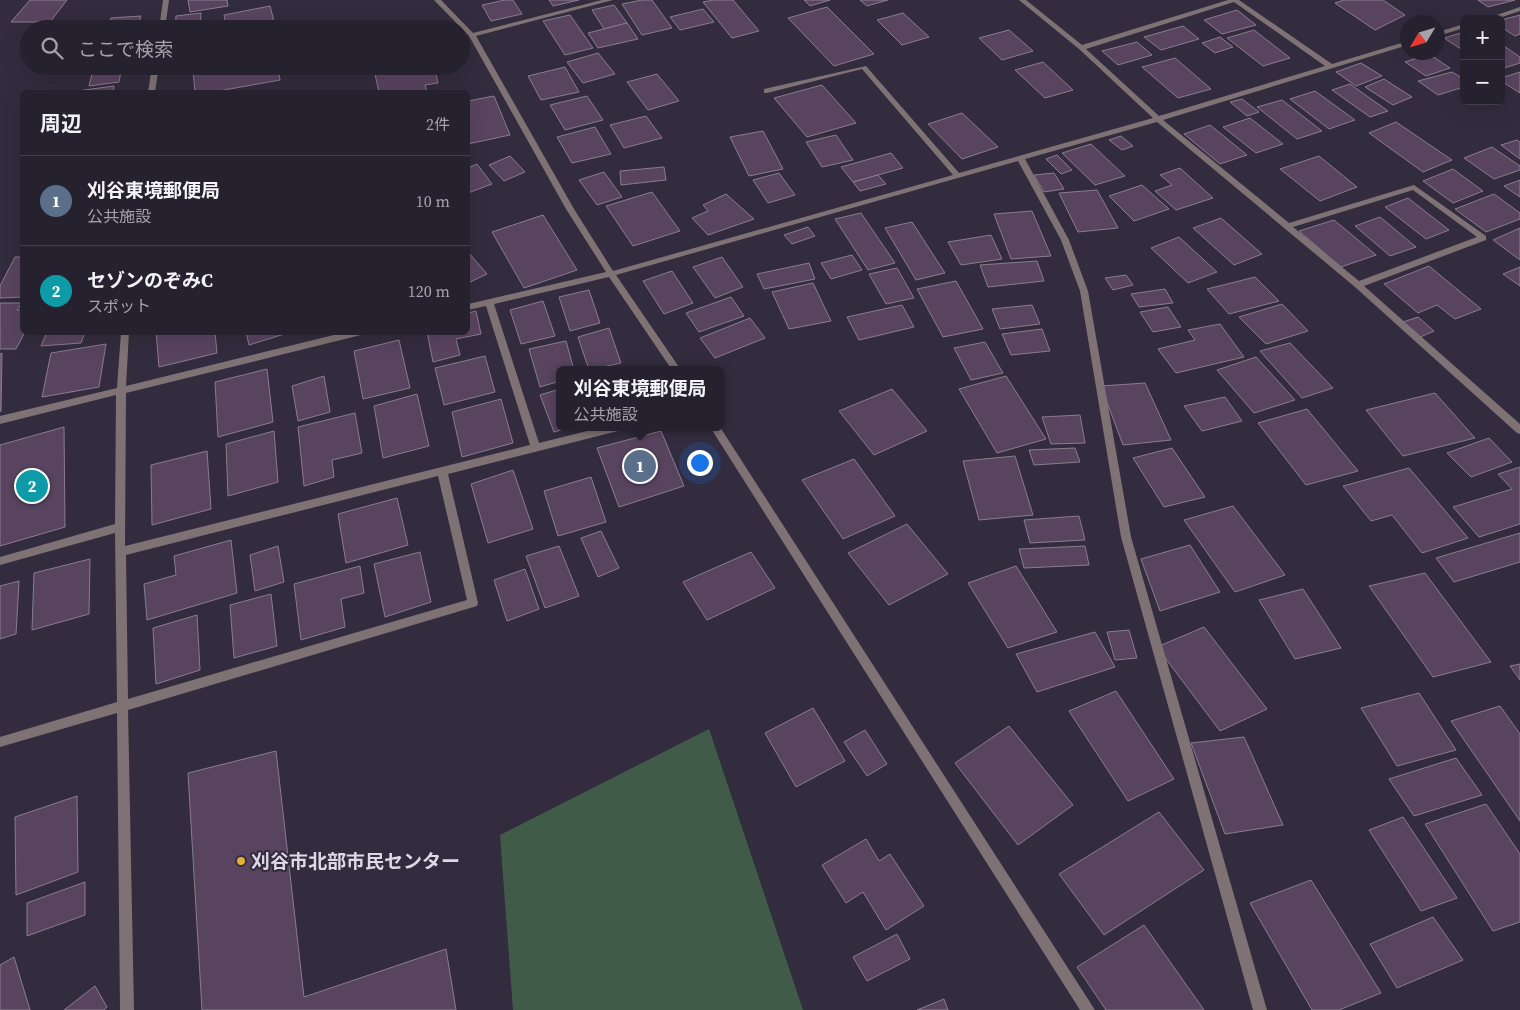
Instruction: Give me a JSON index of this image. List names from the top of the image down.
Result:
{
  "places": ["刈谷市北部市民センター"],
  "north": "bottom left",
  "page": {
    "map_buttons": ["+", "−"],
    "search": "ここで検索",
    "heading": ["周辺", "2件"],
    "list": [
      {
        "mark": "1",
        "name": "刈谷東境郵便局",
        "note": "公共施設",
        "value": "10 m"
      },
      {
        "mark": "2",
        "name": "セゾンのぞみC",
        "note": "スポット",
        "value": "120 m"
      }
    ],
    "popup": ["刈谷東境郵便局", "公共施設"],
    "pins": ["1", "2"]
  }
}
